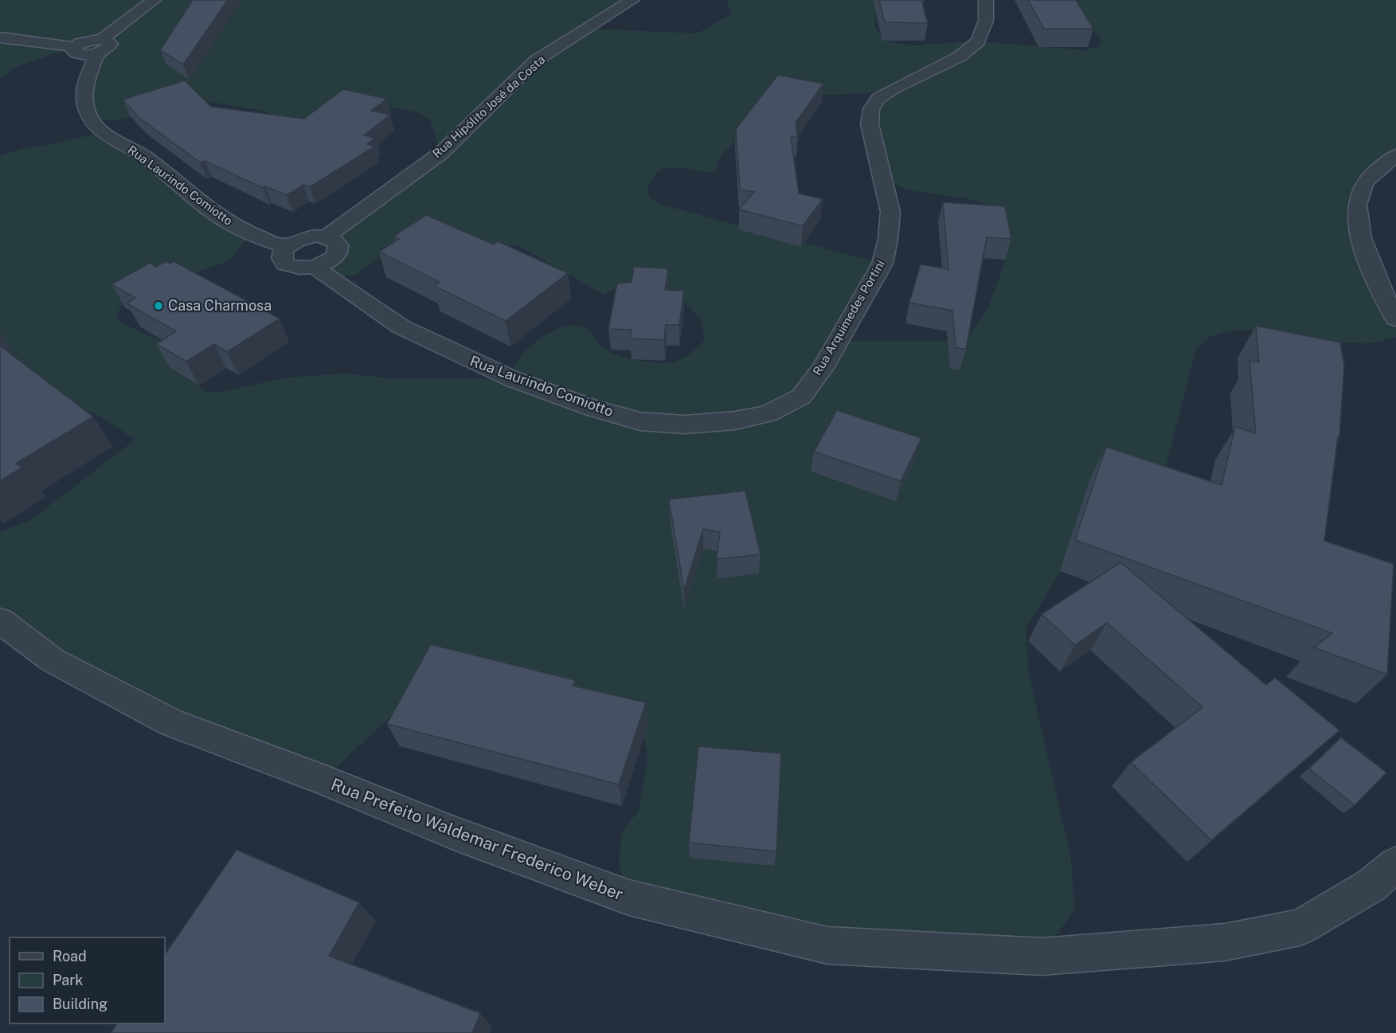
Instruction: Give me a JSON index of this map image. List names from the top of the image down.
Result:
{
  "streets": {
    "street": [
      "Rua Hipólito José da Costa",
      "Rua Laurindo Comiotto",
      "Rua Arquimedes Portini",
      "Rua Prefeito Waldemar Frederico Weber"
    ]
  },
  "crossings": [
    ["Rua Laurindo Comiotto", "Rua Arquimedes Portini"]
  ],
  "places": ["Casa Charmosa"],
  "legend": ["Road", "Park", "Building"]
}
